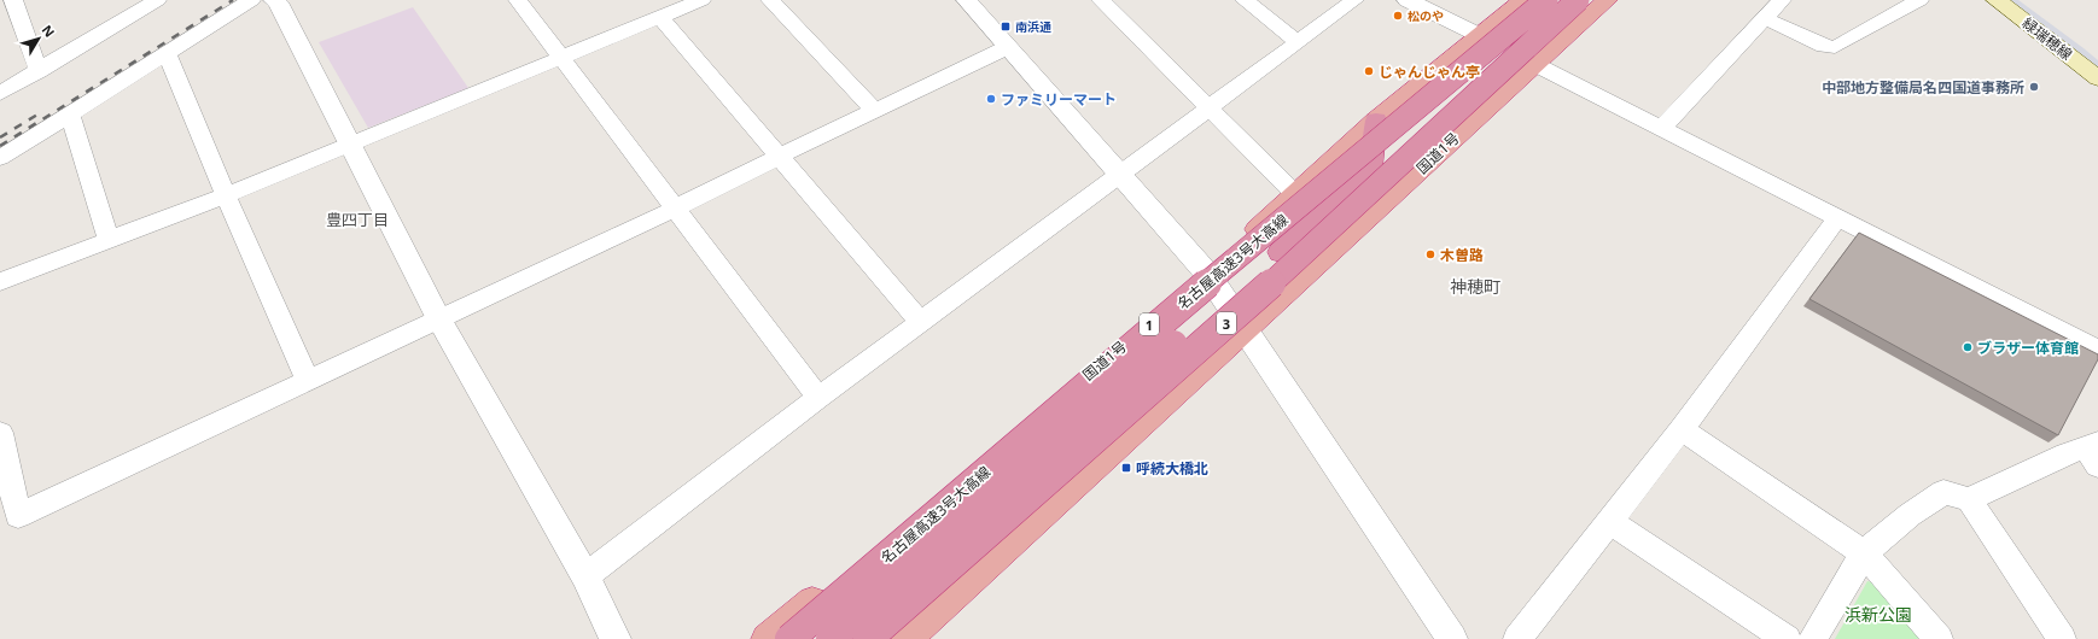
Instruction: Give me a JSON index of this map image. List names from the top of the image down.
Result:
{
  "streets": {
    "highway": [
      "国道1号",
      "名古屋高速3号大高線",
      "3",
      "1"
    ],
    "main road": ["緑瑞穂線"]
  },
  "districts": ["豊四丁目", "神穂町"],
  "parks": ["浜新公園"],
  "places": {
    "other": [
      "松のや",
      "じゃんじゃん亭",
      "中部地方整備局名四国道事務所",
      "ファミリーマート",
      "木曽路",
      "ブラザー体育館"
    ],
    "transit": ["南浜通", "呼続大橋北"]
  },
  "north": "top right"
}
